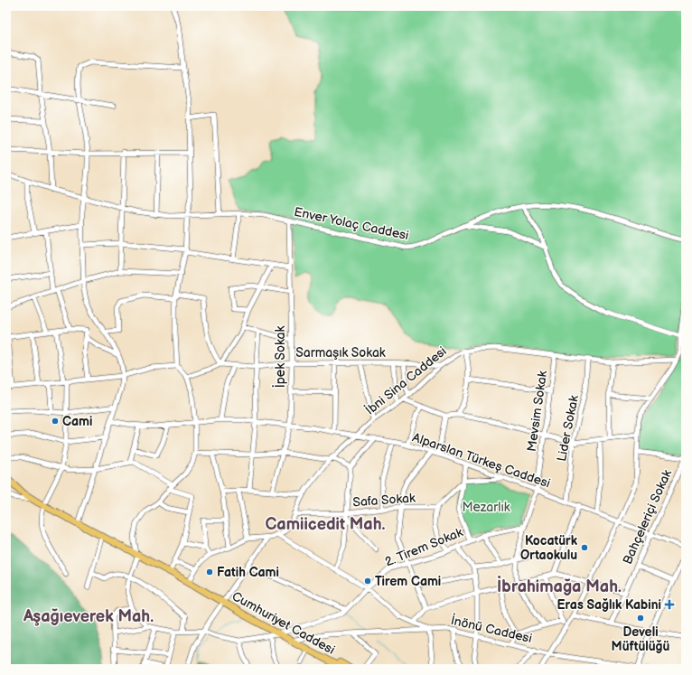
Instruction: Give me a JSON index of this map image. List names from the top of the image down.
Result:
{
  "streets": {
    "main road": ["Cumhuriyet Caddesi"],
    "street": [
      "Enver Yolaç Caddesi",
      "Sarmaşık Sokak",
      "İpek Sokak",
      "İbni Sina Caddesi",
      "Mevsim Sokak",
      "Lider Sokak",
      "Alparslan Türkeş Caddesi",
      "Safa Sokak",
      "Bahçeleriçi Sokak",
      "2. Tirem Sokak",
      "İnönü Caddesi"
    ]
  },
  "crossings": [
    ["Enver Yolaç Caddesi", "İpek Sokak"],
    ["Sarmaşık Sokak", "İpek Sokak"],
    ["Sarmaşık Sokak", "İbni Sina Caddesi"],
    ["İpek Sokak", "Alparslan Türkeş Caddesi"],
    ["İbni Sina Caddesi", "Mevsim Sokak"],
    ["İbni Sina Caddesi", "Lider Sokak"],
    ["İbni Sina Caddesi", "Alparslan Türkeş Caddesi"],
    ["İbni Sina Caddesi", "Safa Sokak"],
    ["Mevsim Sokak", "Alparslan Türkeş Caddesi"],
    ["Mevsim Sokak", "2. Tirem Sokak"],
    ["Lider Sokak", "Alparslan Türkeş Caddesi"],
    ["Alparslan Türkeş Caddesi", "Bahçeleriçi Sokak"],
    ["2. Tirem Sokak", "Cumhuriyet Caddesi"],
    ["Cumhuriyet Caddesi", "İnönü Caddesi"]
  ],
  "districts": ["Camiicedit Mah.", "İbrahimağa Mah.", "Aşağıeverek Mah."],
  "parks": ["Mezarlık"],
  "places": {
    "other": [
      "Cami",
      "Kocatürk Ortaokulu",
      "Fatih Cami",
      "Tirem Cami",
      "Develi Müftülüğü"
    ],
    "health": ["Eras Sağlık Kabini"]
  }
}
